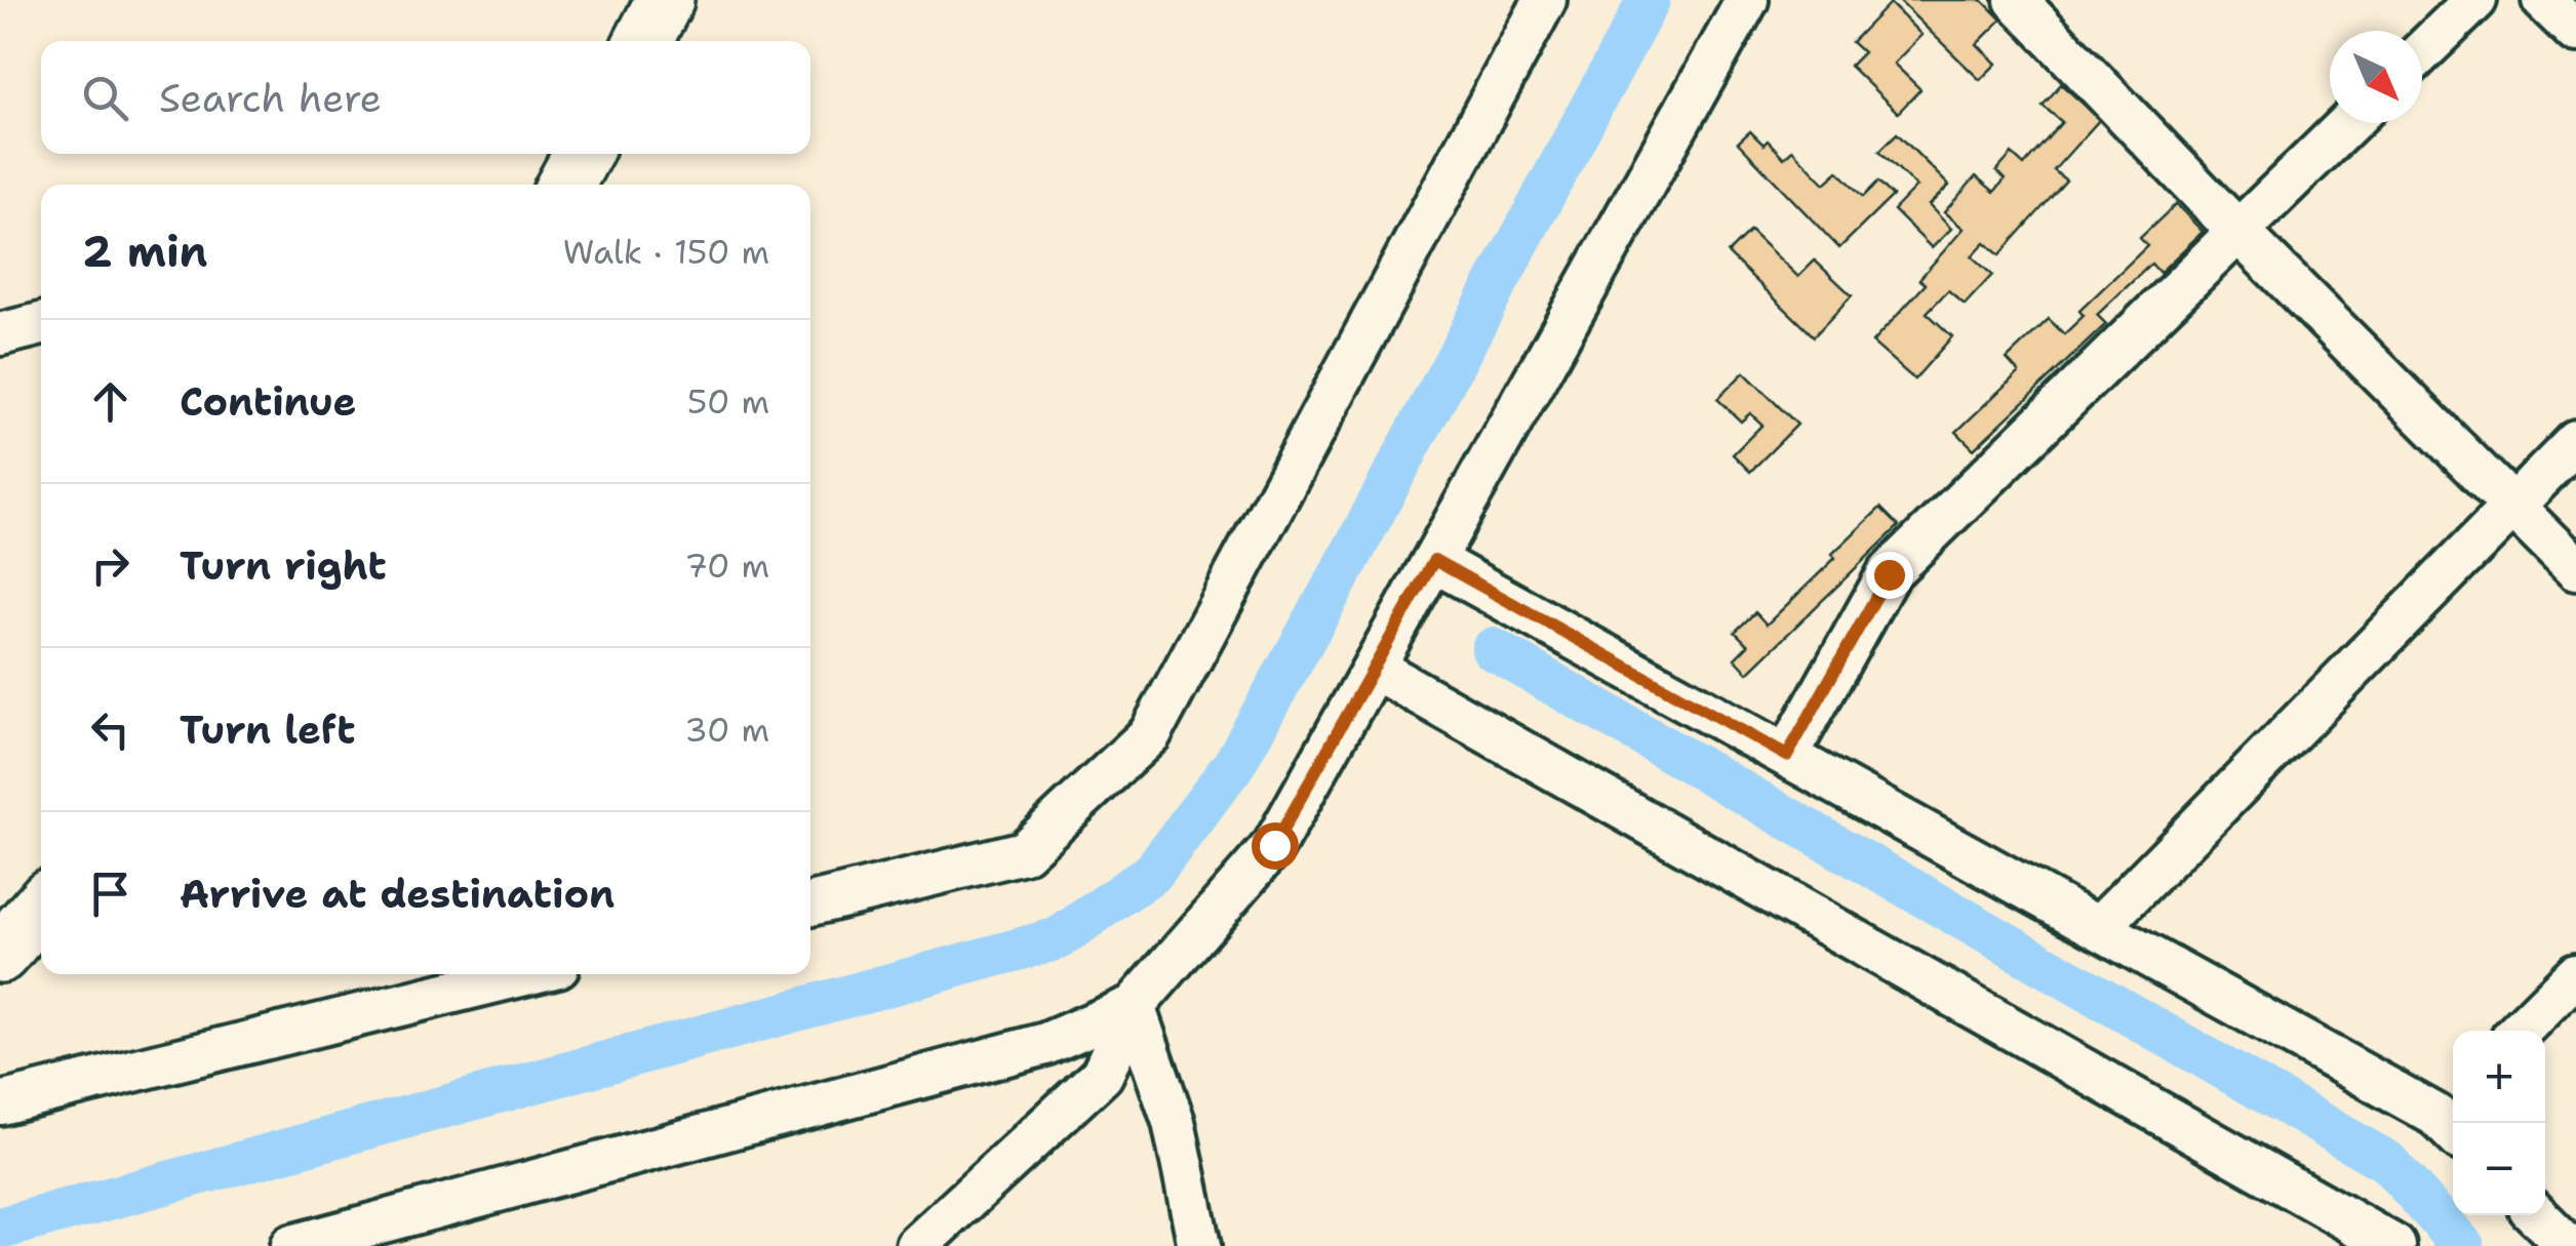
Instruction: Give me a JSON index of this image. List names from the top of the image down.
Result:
{
  "north": "bottom right",
  "page": {
    "search": "Search here",
    "heading": ["2 min", "Walk · 150 m"],
    "list": [
      ["Continue", "50 m"],
      ["Turn right", "70 m"],
      ["Turn left", "30 m"],
      "Arrive at destination"
    ],
    "map_buttons": ["+", "−"]
  }
}
